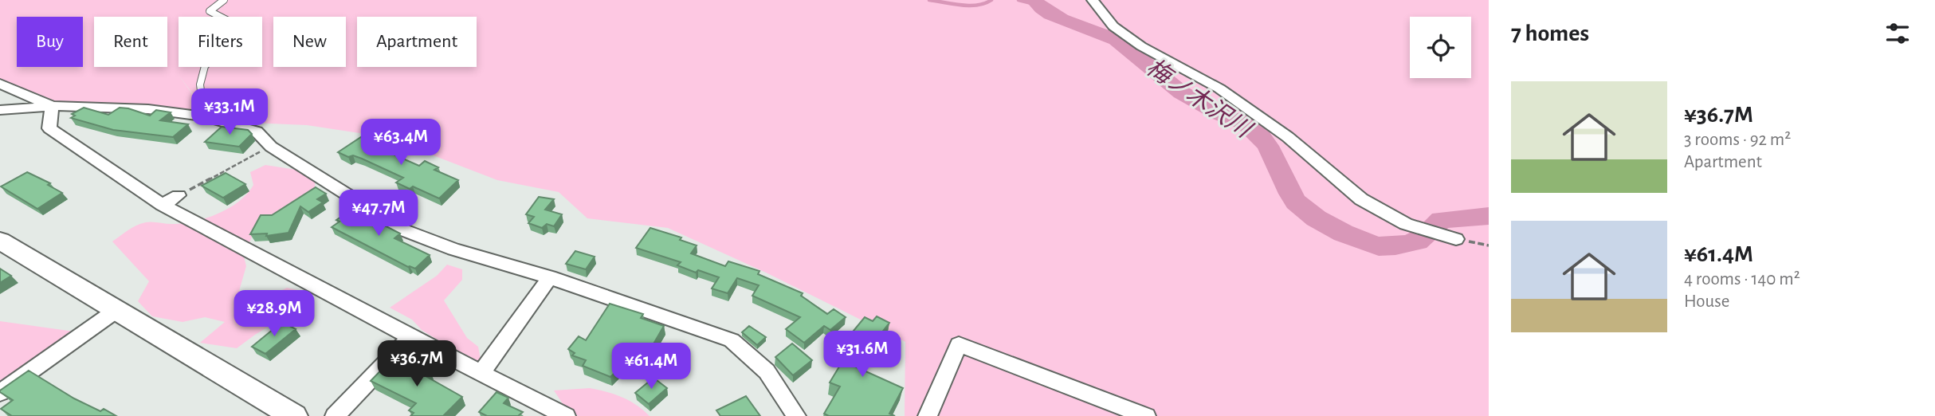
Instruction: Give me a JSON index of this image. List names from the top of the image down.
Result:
{
  "water": ["梅ノ木沢川"],
  "page": {
    "heading": "7 homes",
    "chip": [
      "Buy",
      "Rent",
      "Filters",
      "New",
      "Apartment"
    ],
    "list": [
      {
        "name": "¥36.7M",
        "note": "3 rooms · 92 m² · Apartment"
      },
      {
        "name": "¥61.4M",
        "note": "4 rooms · 140 m² · House"
      }
    ],
    "price": [
      "¥33.1M",
      "¥63.4M",
      "¥47.7M",
      "¥28.9M",
      "¥31.6M",
      "¥36.7M",
      "¥61.4M"
    ]
  }
}
